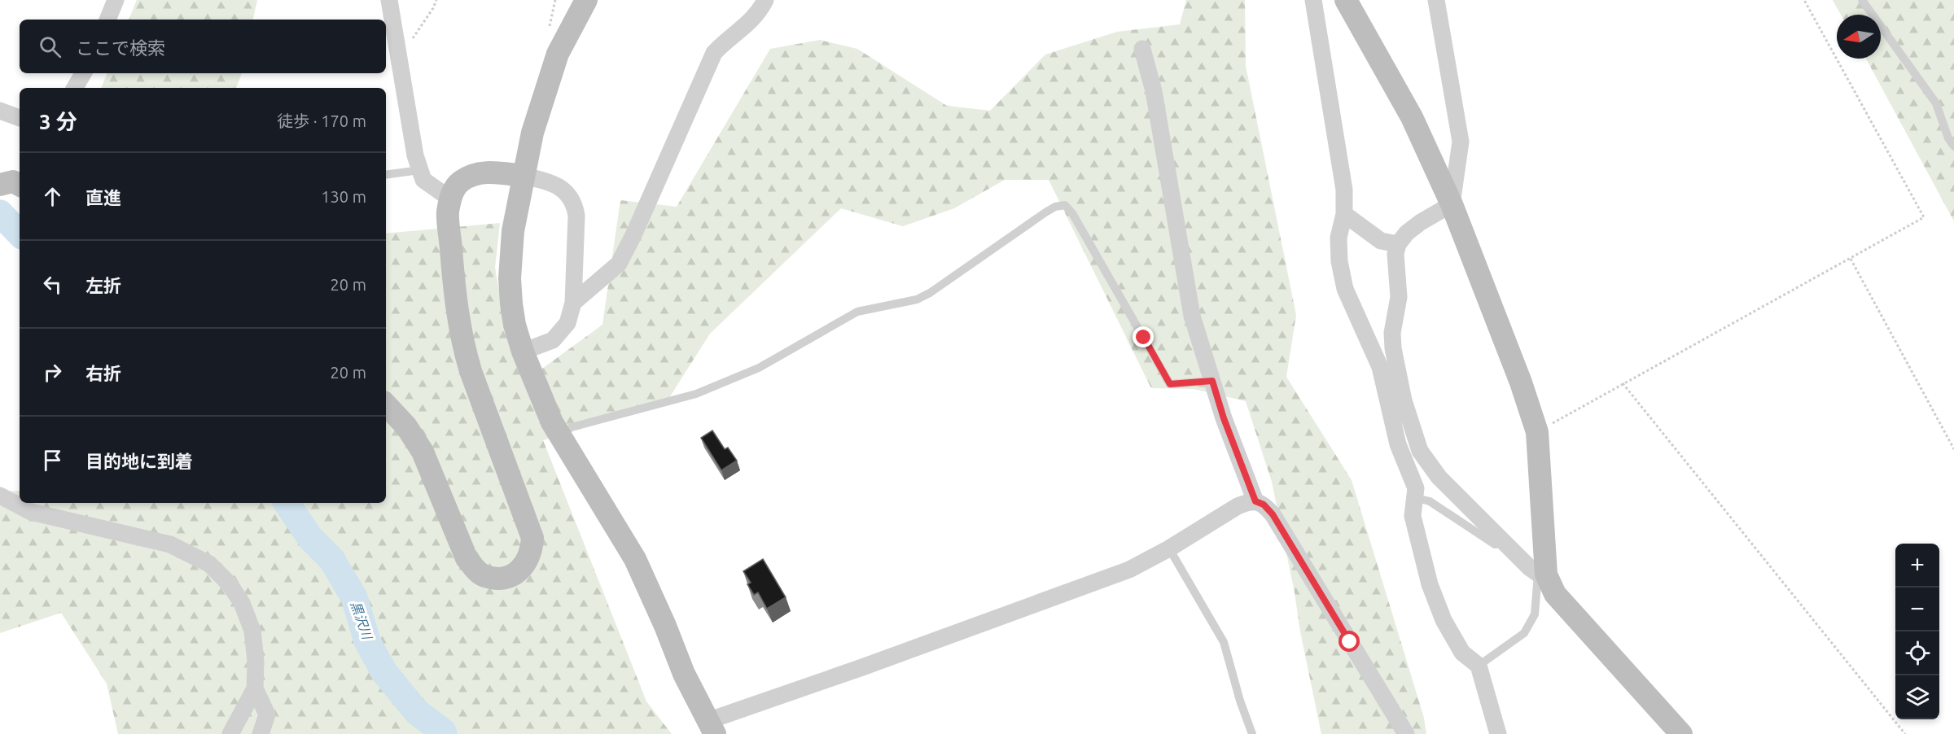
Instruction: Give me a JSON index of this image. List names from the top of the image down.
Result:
{
  "water": ["黒沢川"],
  "north": "left",
  "page": {
    "search": "ここで検索",
    "heading": ["3 分", "徒歩 · 170 m"],
    "list": [
      ["直進", "130 m"],
      ["左折", "20 m"],
      ["右折", "20 m"],
      "目的地に到着"
    ],
    "map_buttons": ["+", "−"]
  }
}
